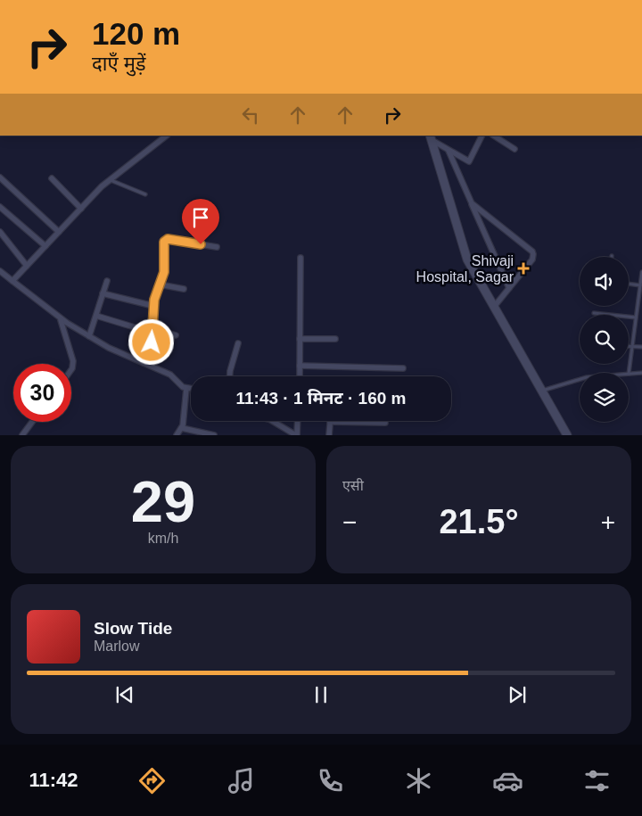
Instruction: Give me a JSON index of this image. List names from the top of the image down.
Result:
{
  "places": {
    "health": ["Shivaji Hospital, Sagar"]
  },
  "page": {
    "turn": ["120 m", "दाएँ मुड़ें"],
    "limit": "30",
    "trip": "11:43 · 1 मिनट · 160 m",
    "tile": [
      ["29", "km/h"],
      "एसी"
    ],
    "heat": ["−", "21.5°", "+"],
    "song": ["Slow Tide", "Marlow"],
    "tabs": "11:42"
  }
}
